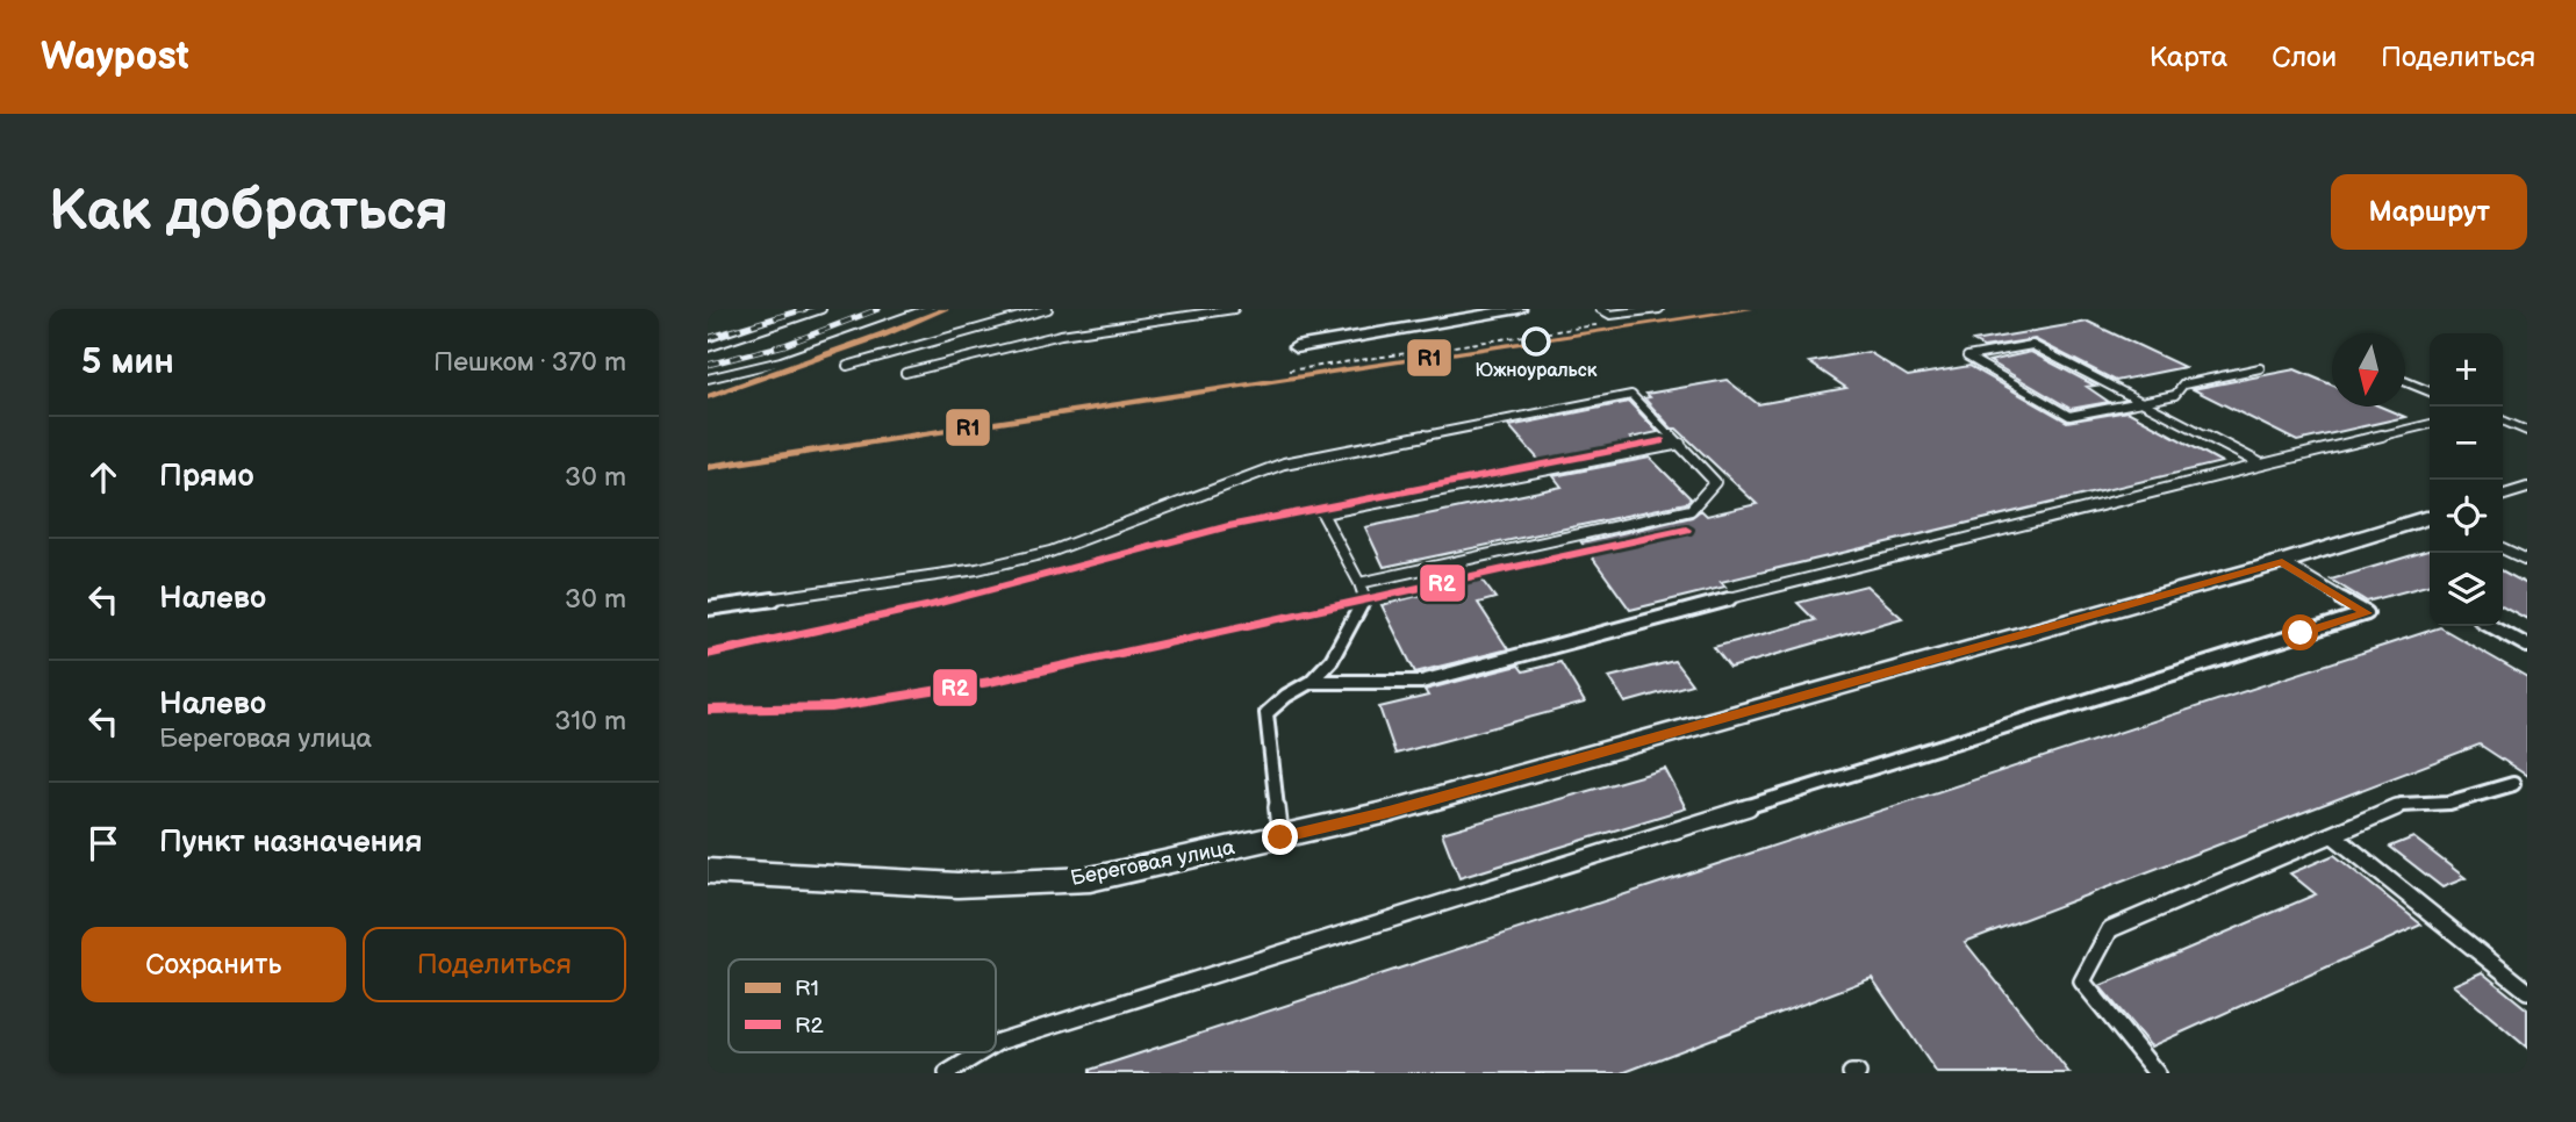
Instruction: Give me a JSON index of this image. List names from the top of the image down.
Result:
{
  "streets": {
    "street": ["Береговая улица"]
  },
  "places": ["Южноуральск"],
  "lines": ["transit line R1", "transit line R2"],
  "legend": ["R1", "R2"],
  "north": "bottom",
  "page": {
    "header": "Waypost",
    "nav": ["Карта", "Слои", "Поделиться"],
    "buttons": [
      "Маршрут",
      ["Сохранить", "Поделиться"]
    ],
    "title": "Как добраться",
    "heading": ["5 мин", "Пешком · 370 m"],
    "map_buttons": ["+", "−"],
    "list": [
      ["Прямо", "30 m"],
      ["Налево", "30 m"],
      ["Налево", "Береговая улица", "310 m"],
      "Пункт назначения"
    ]
  }
}
